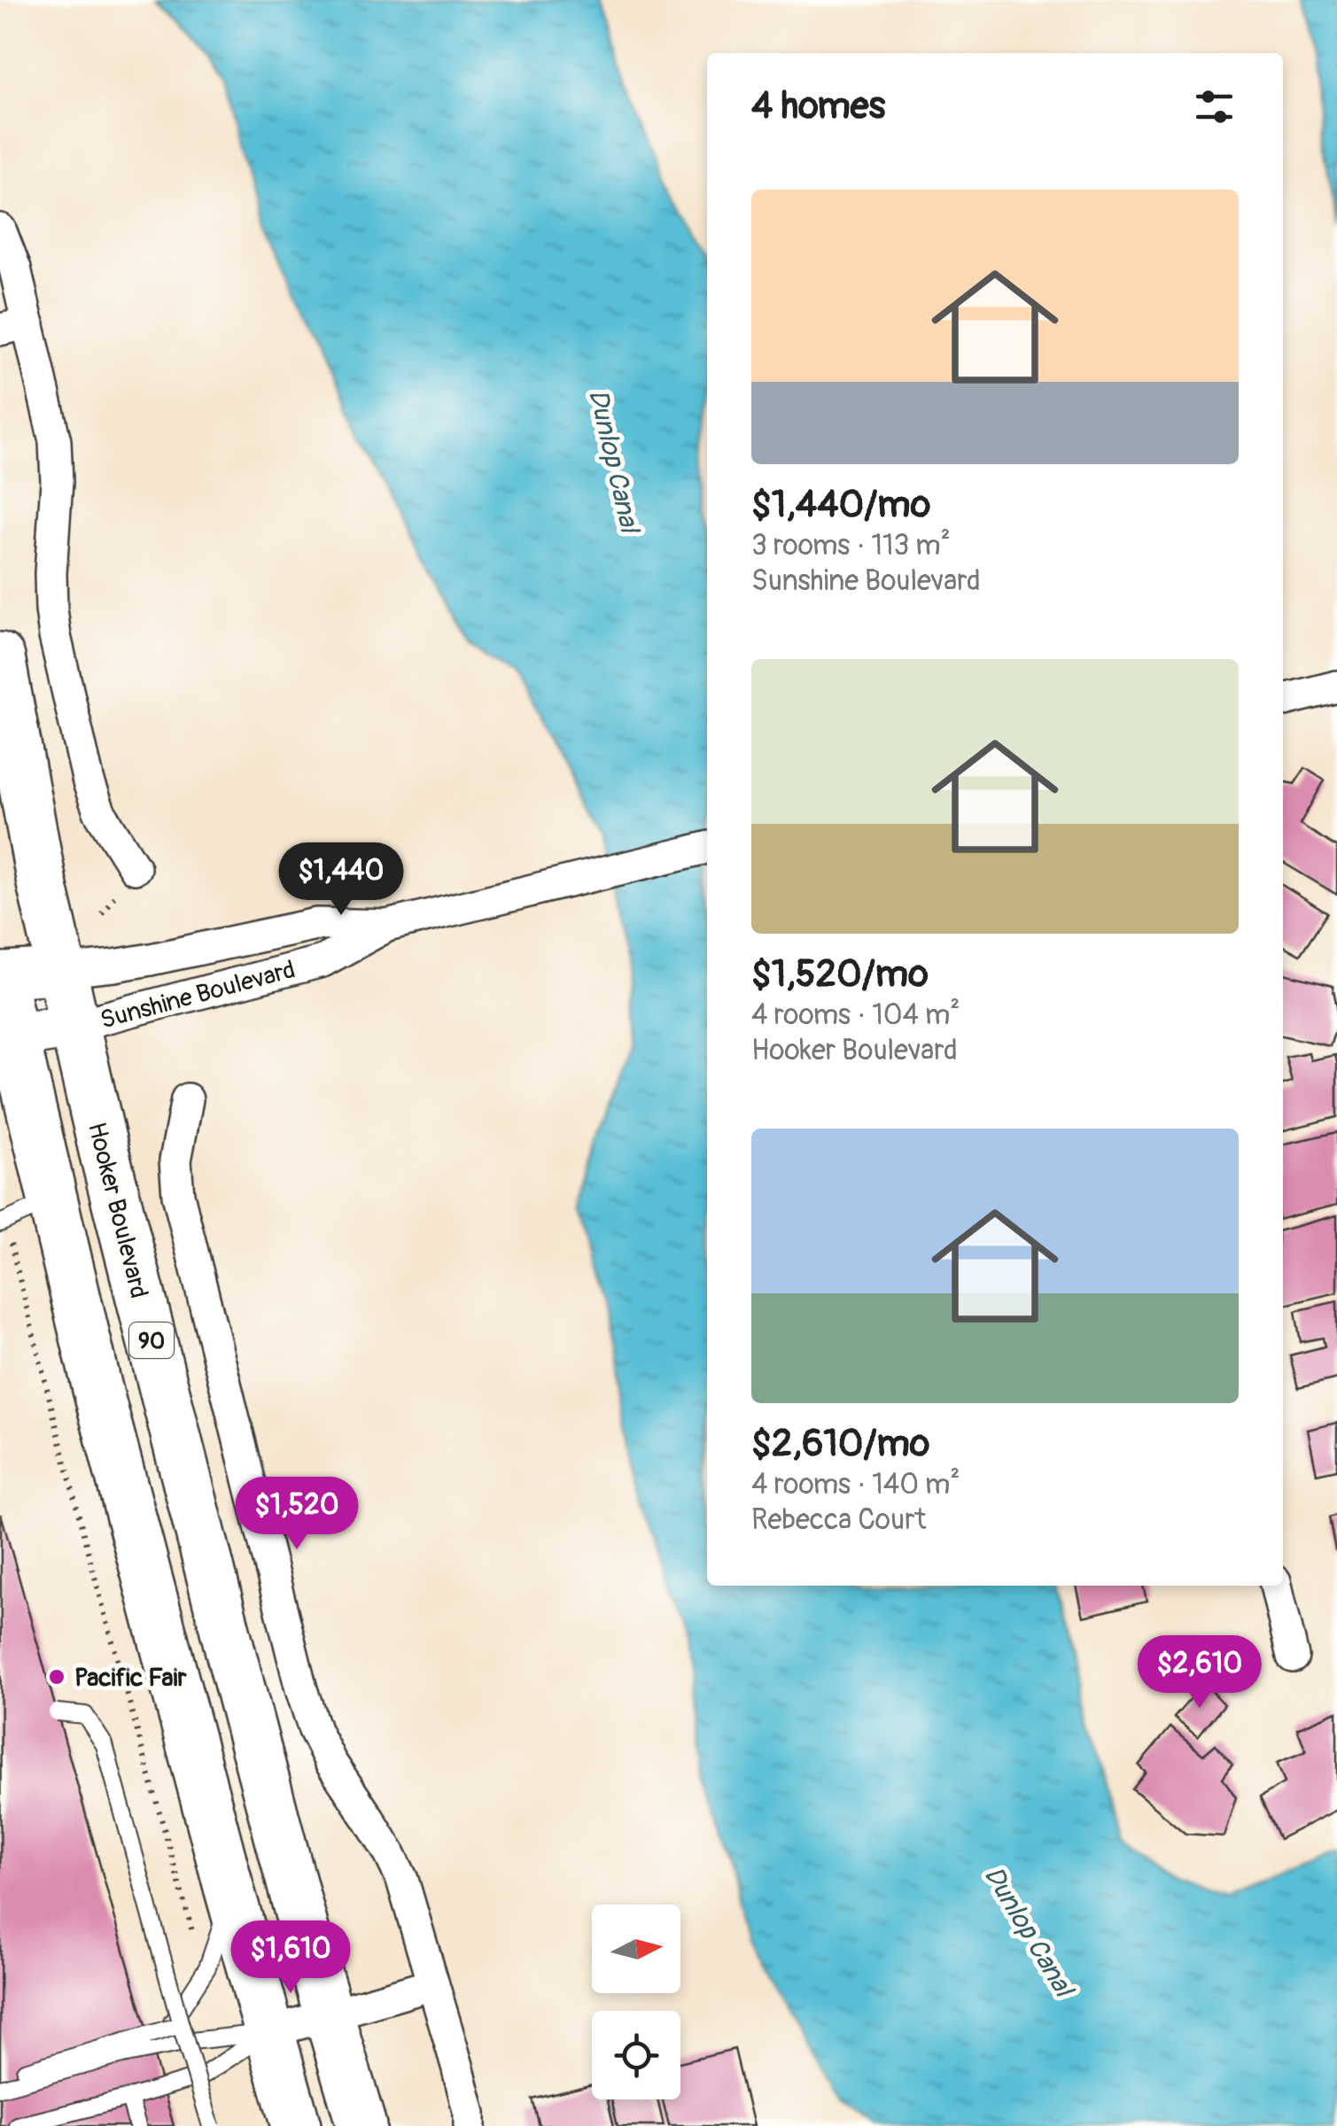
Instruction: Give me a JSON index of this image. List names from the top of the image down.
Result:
{
  "streets": {
    "main road": ["Sunshine Boulevard", "Hooker Boulevard", "90"]
  },
  "crossings": [
    ["Sunshine Boulevard", "Hooker Boulevard"]
  ],
  "water": ["Dunlop Canal"],
  "places": ["Pacific Fair"],
  "north": "right",
  "page": {
    "heading": "4 homes",
    "list": [
      {
        "name": "$1,440/mo",
        "note": "3 rooms · 113 m² · Sunshine Boulevard"
      },
      {
        "name": "$1,520/mo",
        "note": "4 rooms · 104 m² · Hooker Boulevard"
      },
      {
        "name": "$2,610/mo",
        "note": "4 rooms · 140 m² · Rebecca Court"
      }
    ],
    "price": [
      "$1,440",
      "$1,520",
      "$2,610",
      "$1,610"
    ]
  }
}
